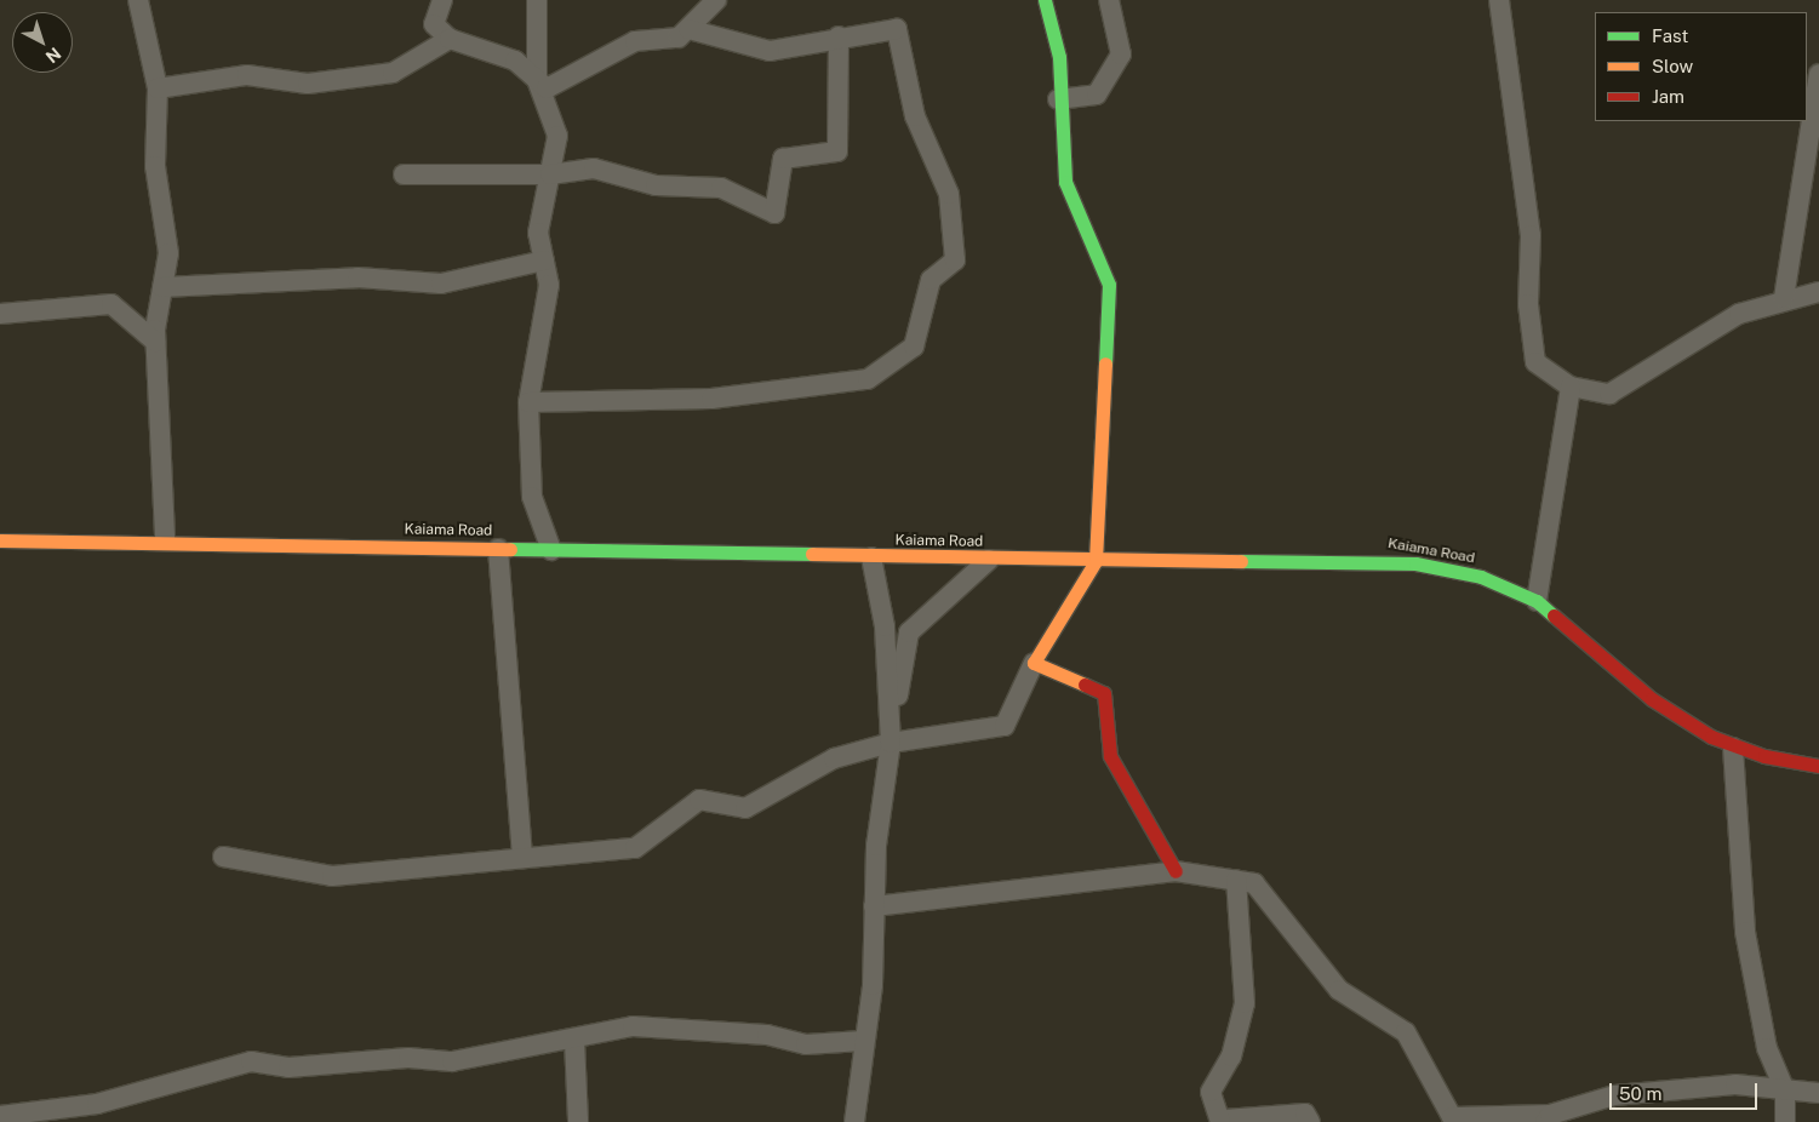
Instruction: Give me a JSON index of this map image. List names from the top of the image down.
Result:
{
  "streets": {
    "main road": ["Kaiama Road"]
  },
  "legend": ["Fast", "Slow", "Jam"],
  "scale_bar": "50 m",
  "north": "bottom right"
}
